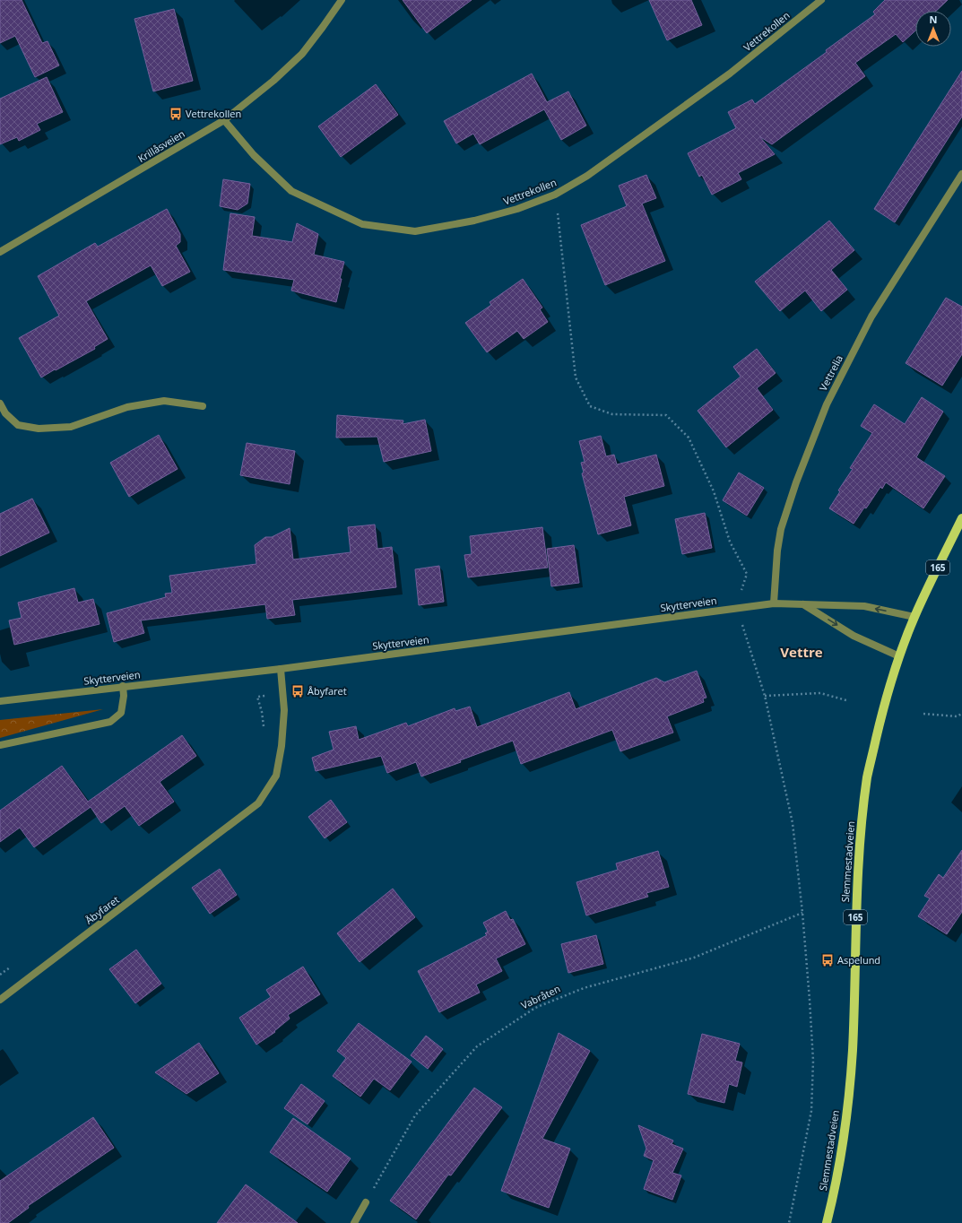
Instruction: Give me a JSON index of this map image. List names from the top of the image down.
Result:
{
  "streets": {
    "main road": ["165", "Slemmestadveien"],
    "street": [
      "Vettrekollen",
      "Krillåsveien",
      "Vettrelia",
      "Skytterveien",
      "Åbyfaret"
    ],
    "path": ["Vabråten"]
  },
  "crossings": [
    ["Vettrekollen", "Krillåsveien"],
    ["Vettrelia", "Skytterveien"],
    ["Skytterveien", "Slemmestadveien"],
    ["Skytterveien", "Åbyfaret"]
  ],
  "districts": ["Vettre"],
  "places": {
    "bus stop": ["Vettrekollen", "Åbyfaret", "Aspelund"]
  },
  "north": "top"
}
